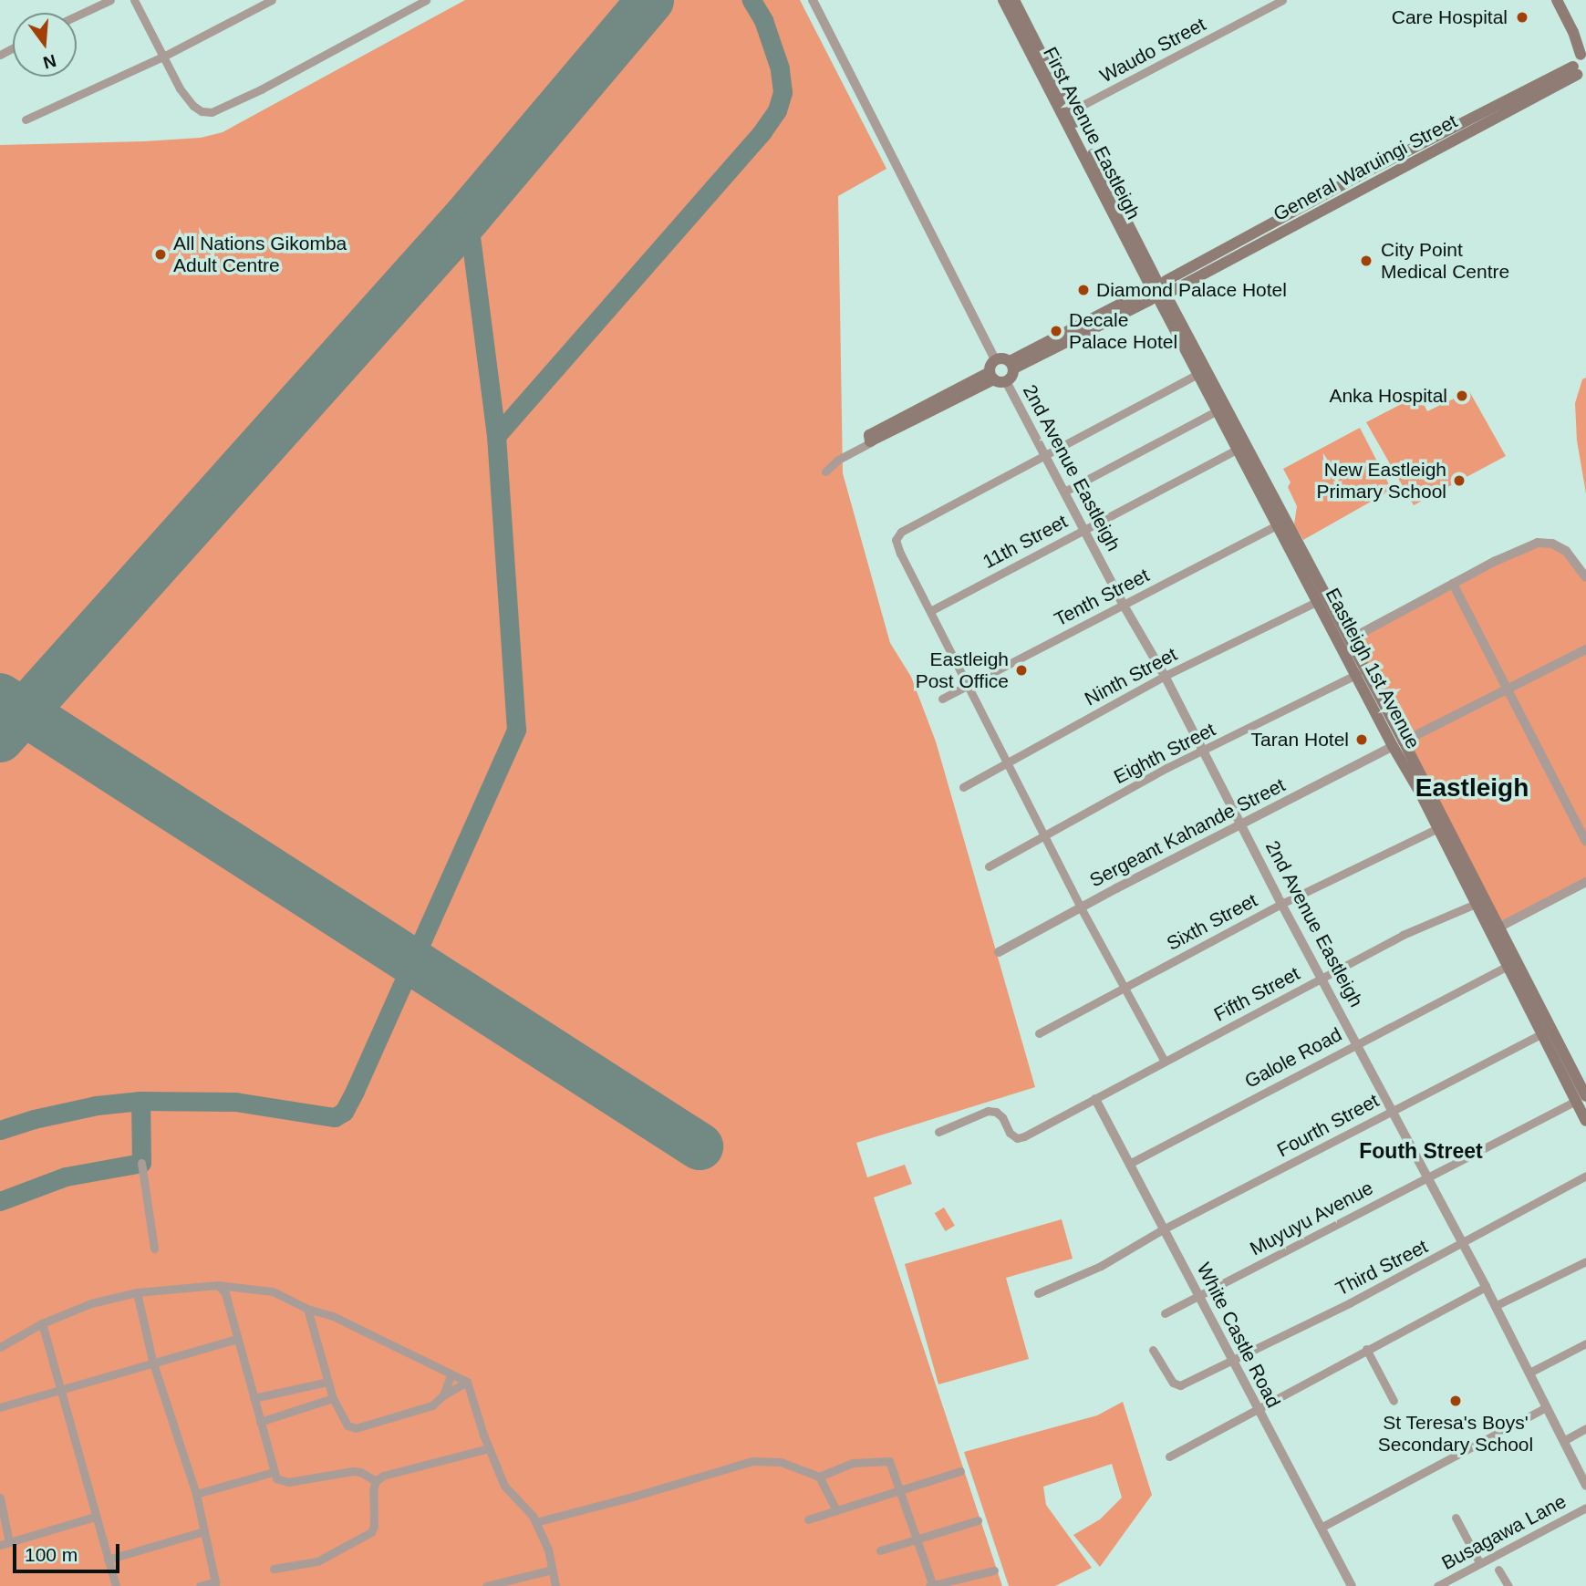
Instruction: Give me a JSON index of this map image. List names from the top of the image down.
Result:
{
  "streets": {
    "main road": ["First Avenue Eastleigh", "General Waruingi Street", "Eastleigh 1st Avenue"],
    "street": [
      "Waudo Street",
      "2nd Avenue Eastleigh",
      "11th Street",
      "Tenth Street",
      "Ninth Street",
      "Eighth Street",
      "Sergeant Kahande Street",
      "Sixth Street",
      "Fifth Street",
      "Galole Road",
      "Fourth Street",
      "Muyuyu Avenue",
      "Third Street",
      "White Castle Road",
      "Busagawa Lane"
    ]
  },
  "crossings": [
    ["Waudo Street", "First Avenue Eastleigh"],
    ["First Avenue Eastleigh", "General Waruingi Street"],
    ["First Avenue Eastleigh", "Eastleigh 1st Avenue"],
    ["General Waruingi Street", "2nd Avenue Eastleigh"],
    ["General Waruingi Street", "Eastleigh 1st Avenue"],
    ["2nd Avenue Eastleigh", "11th Street"],
    ["2nd Avenue Eastleigh", "Tenth Street"],
    ["2nd Avenue Eastleigh", "Ninth Street"],
    ["2nd Avenue Eastleigh", "Eighth Street"],
    ["2nd Avenue Eastleigh", "Sergeant Kahande Street"],
    ["2nd Avenue Eastleigh", "Sixth Street"],
    ["2nd Avenue Eastleigh", "Fifth Street"],
    ["2nd Avenue Eastleigh", "Galole Road"],
    ["2nd Avenue Eastleigh", "Fourth Street"],
    ["2nd Avenue Eastleigh", "Muyuyu Avenue"],
    ["2nd Avenue Eastleigh", "Third Street"],
    ["11th Street", "Eastleigh 1st Avenue"],
    ["Tenth Street", "Eastleigh 1st Avenue"],
    ["Eastleigh 1st Avenue", "Ninth Street"],
    ["Eastleigh 1st Avenue", "Eighth Street"],
    ["Eastleigh 1st Avenue", "Sergeant Kahande Street"],
    ["Eastleigh 1st Avenue", "Sixth Street"],
    ["Eastleigh 1st Avenue", "Fifth Street"],
    ["Eastleigh 1st Avenue", "Galole Road"],
    ["Eastleigh 1st Avenue", "Fourth Street"],
    ["Eastleigh 1st Avenue", "Muyuyu Avenue"],
    ["Fifth Street", "White Castle Road"],
    ["Galole Road", "White Castle Road"],
    ["Fourth Street", "White Castle Road"],
    ["Muyuyu Avenue", "White Castle Road"],
    ["Third Street", "White Castle Road"]
  ],
  "districts": ["Eastleigh", "Fouth Street"],
  "places": [
    "Care Hospital",
    "All Nations Gikomba Adult Centre",
    "City Point Medical Centre",
    "Diamond Palace Hotel",
    "Decale Palace Hotel",
    "Anka Hospital",
    "New Eastleigh Primary School",
    "Eastleigh Post Office",
    "Taran Hotel",
    "St Teresa's Boys' Secondary School"
  ],
  "scale_bar": "100 m",
  "north": "bottom"
}
